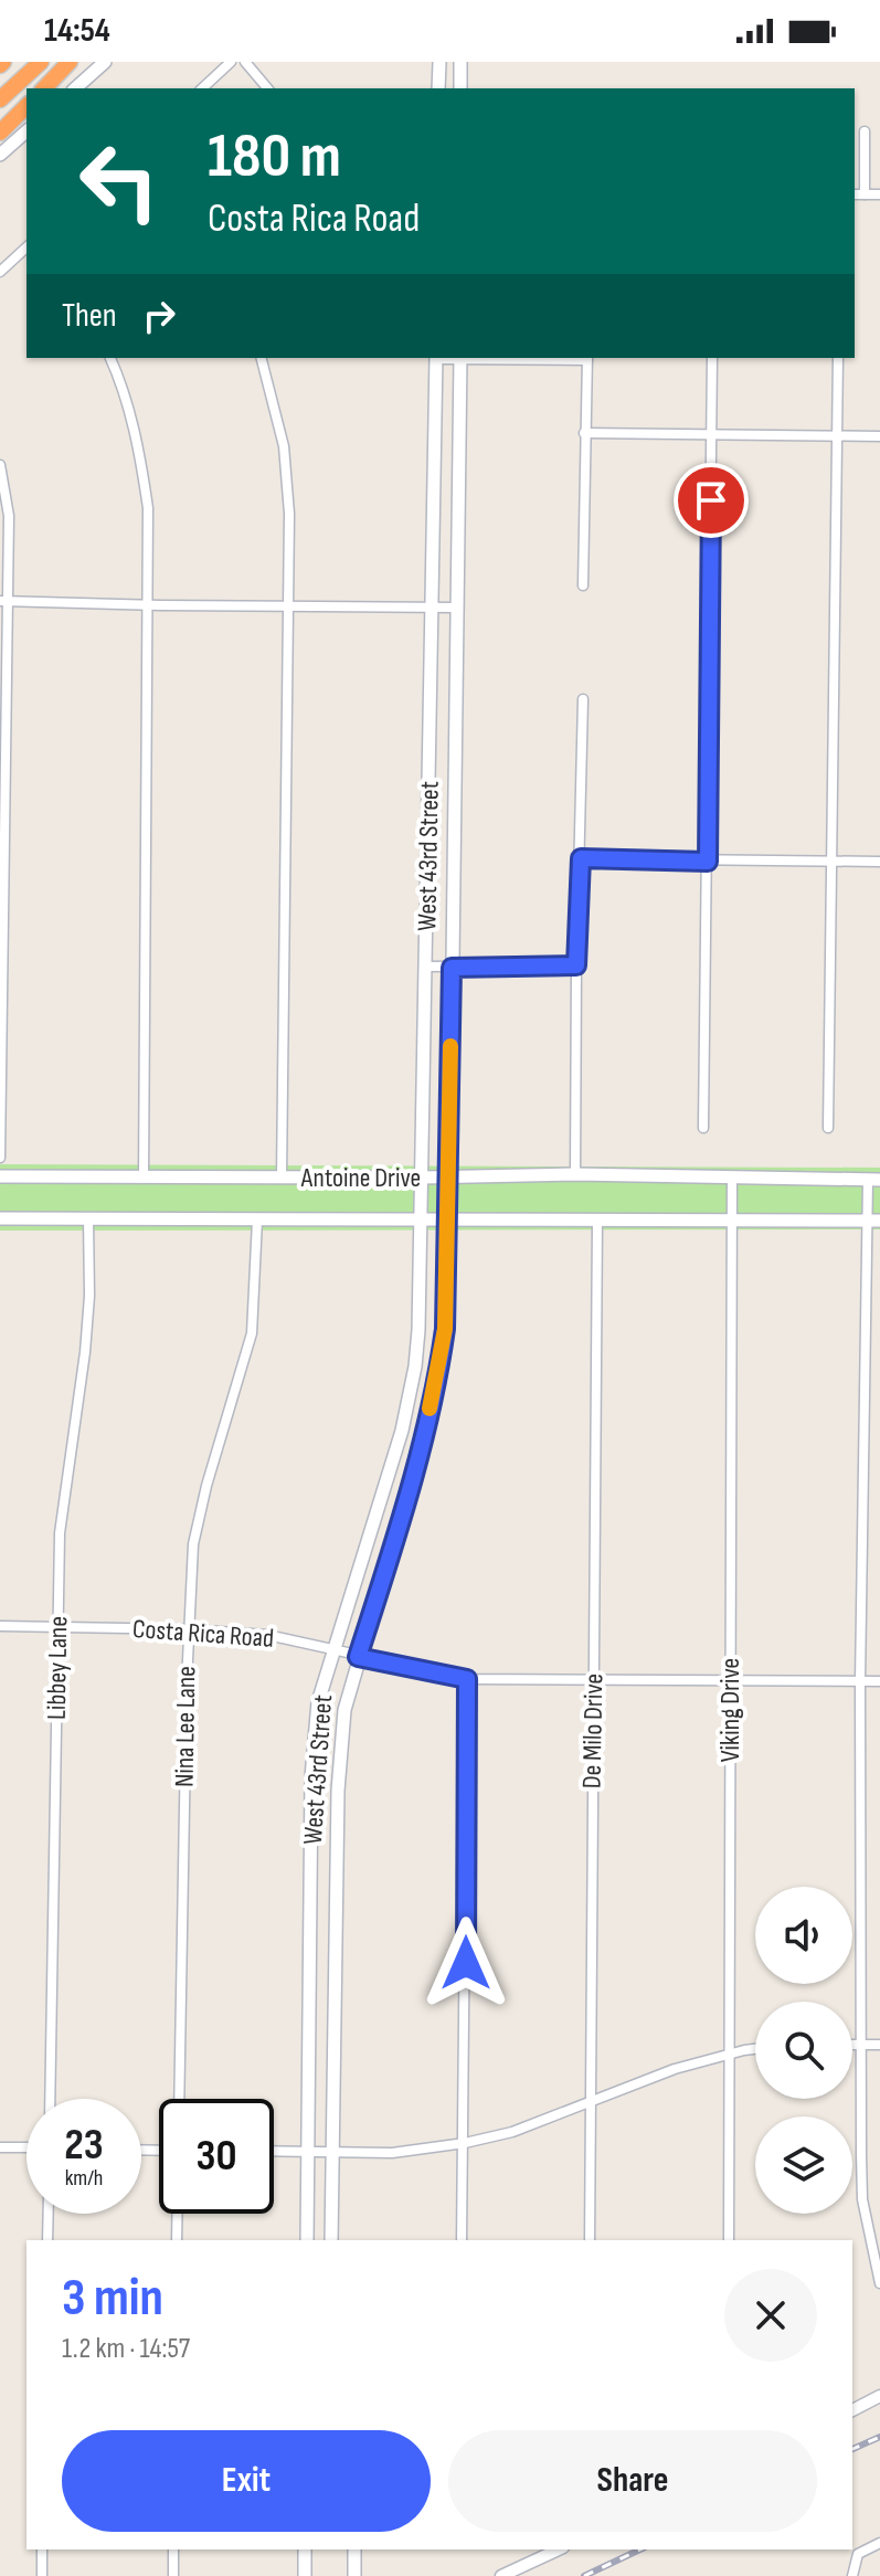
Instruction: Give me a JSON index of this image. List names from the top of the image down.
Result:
{
  "streets": {
    "main road": ["West 43rd Street", "Antoine Drive"],
    "street": [
      "Costa Rica Road",
      "Libbey Lane",
      "Viking Drive",
      "Nina Lee Lane",
      "De Milo Drive"
    ]
  },
  "crossings": [
    ["West 43rd Street", "Antoine Drive"],
    ["West 43rd Street", "Costa Rica Road"],
    ["Antoine Drive", "Libbey Lane"],
    ["Antoine Drive", "Viking Drive"],
    ["Antoine Drive", "Nina Lee Lane"],
    ["Antoine Drive", "De Milo Drive"],
    ["Costa Rica Road", "Libbey Lane"],
    ["Costa Rica Road", "Viking Drive"],
    ["Costa Rica Road", "Nina Lee Lane"],
    ["Costa Rica Road", "De Milo Drive"]
  ],
  "page": {
    "status": "14:54",
    "turn": ["180 m", "Costa Rica Road"],
    "then": "Then",
    "speed": "23 km/h",
    "limit": "30",
    "heading": ["3 min", "1.2 km · 14:57"],
    "buttons": ["Exit", "Share"]
  }
}
